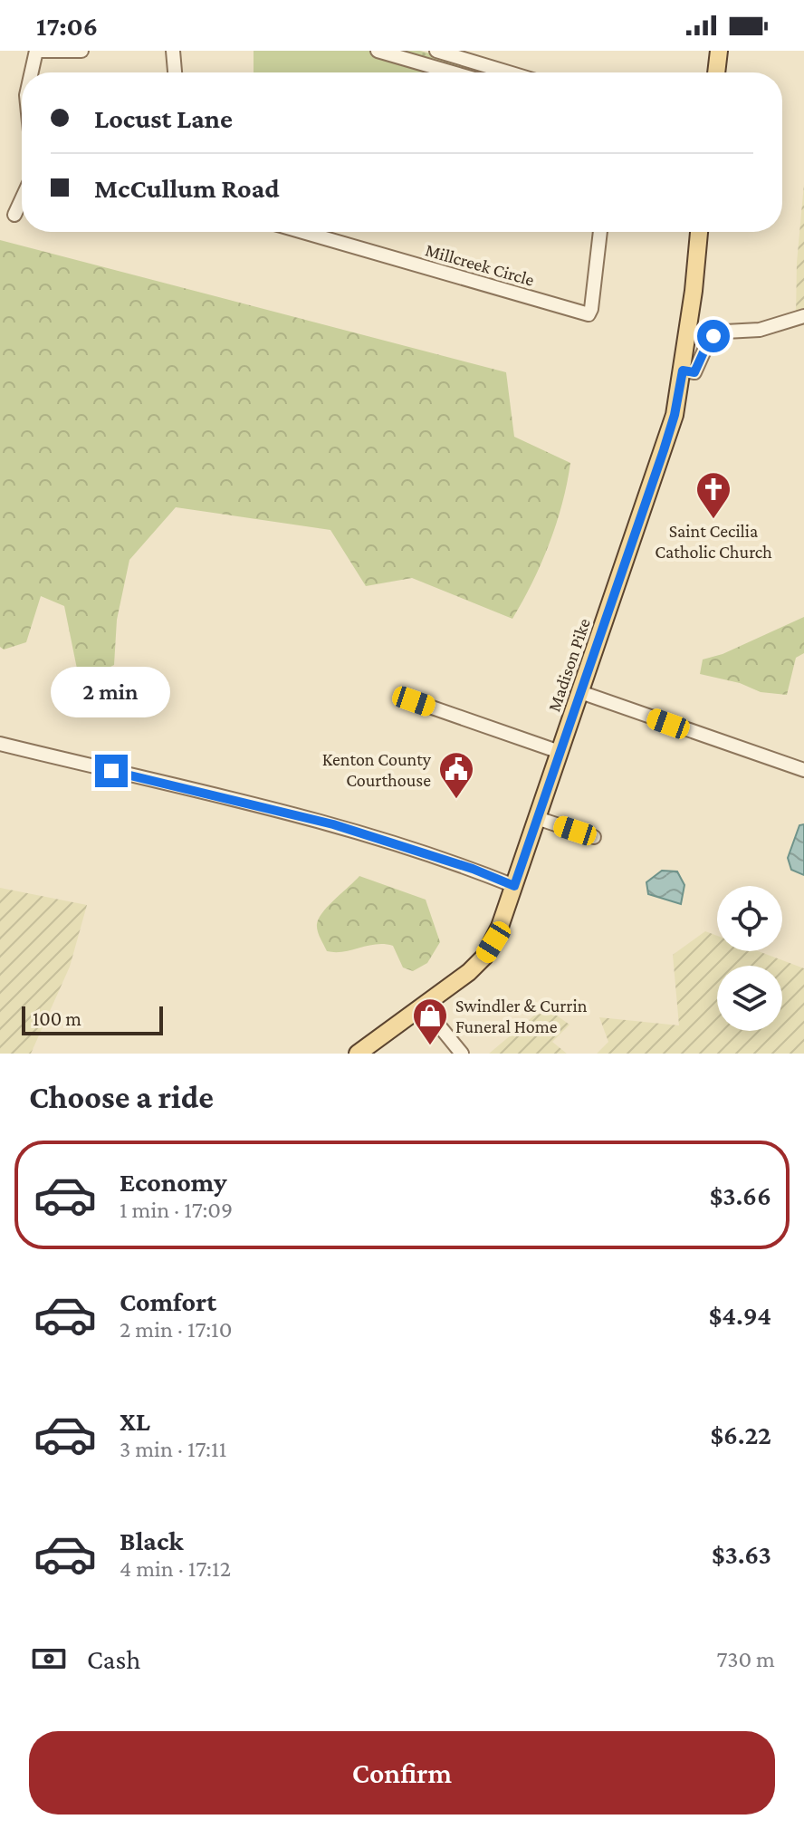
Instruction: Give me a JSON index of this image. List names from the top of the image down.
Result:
{
  "streets": {
    "main road": ["Madison Pike"],
    "street": ["Millcreek Circle"]
  },
  "places": {
    "church": ["Saint Cecilia Catholic Church"],
    "public building": ["Kenton County Courthouse"],
    "shop": ["Swindler & Currin Funeral Home"]
  },
  "scale_bar": "100 m",
  "page": {
    "status": "17:06",
    "banner": ["Locust Lane", "McCullum Road"],
    "bubble": "2 min",
    "scale": "100 m",
    "heading": "Choose a ride",
    "list": [
      {
        "name": "Economy",
        "note": "1 min · 17:09",
        "value": "$3.66"
      },
      {
        "name": "Comfort",
        "note": "2 min · 17:10",
        "value": "$4.94"
      },
      {
        "name": "XL",
        "note": "3 min · 17:11",
        "value": "$6.22"
      },
      {
        "name": "Black",
        "note": "4 min · 17:12",
        "value": "$3.63"
      }
    ],
    "pay": ["Cash", "730 m"],
    "buttons": "Confirm"
  }
}
